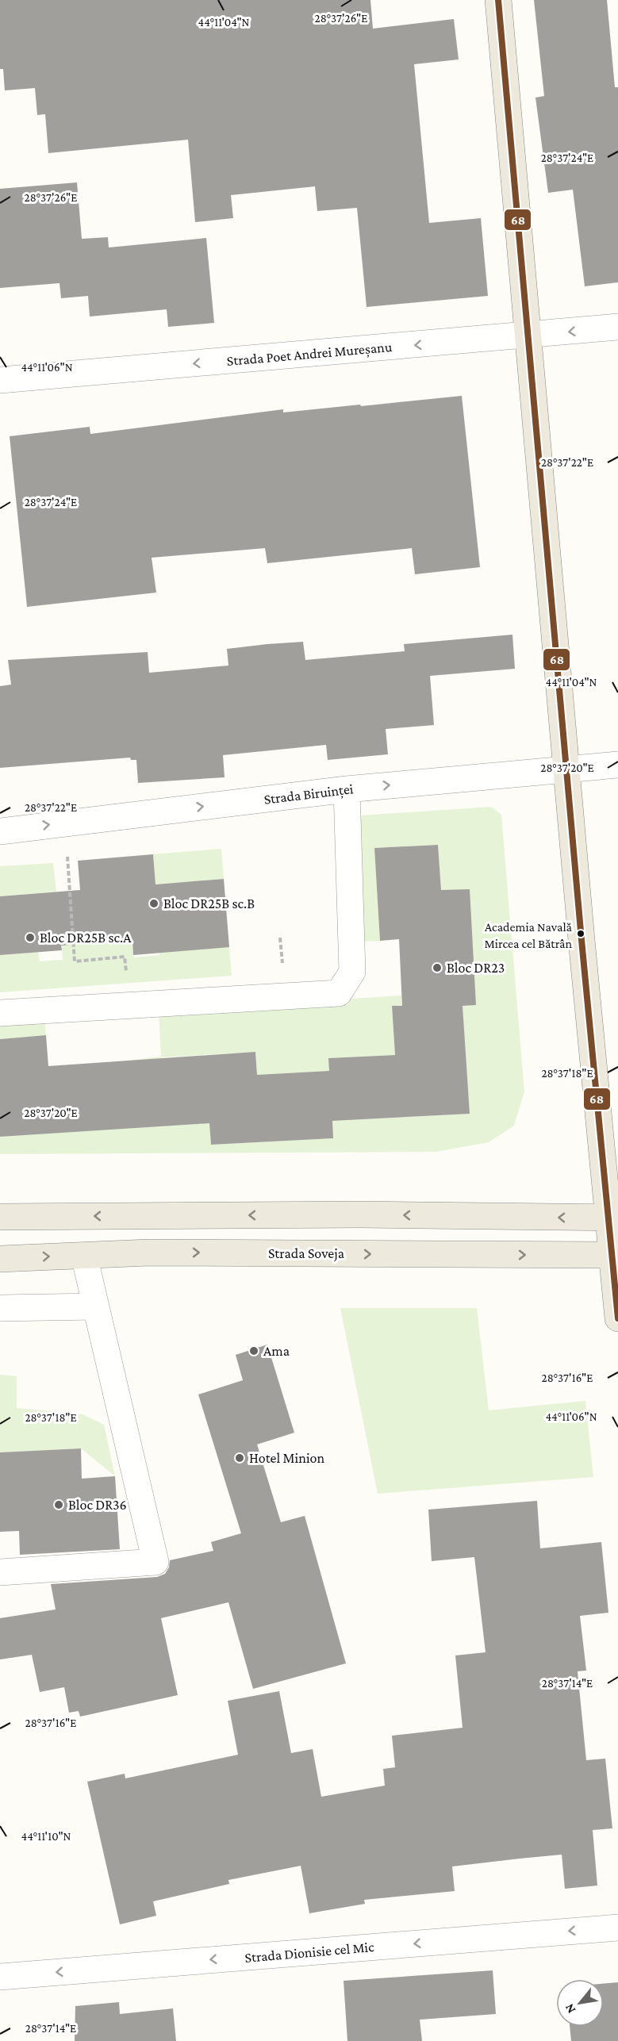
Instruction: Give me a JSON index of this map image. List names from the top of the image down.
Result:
{
  "streets": {
    "main road": ["Strada Soveja"],
    "street": ["Strada Poet Andrei Mureșanu", "Strada Biruinței", "Strada Dionisie cel Mic"]
  },
  "one_way": ["Strada Poet Andrei Mureșanu", "Strada Biruinței", "Strada Dionisie cel Mic"],
  "places": [
    "Bloc DR25B sc.B",
    "Academia Navală Mircea cel Bătrân",
    "Bloc DR25B sc.A",
    "Bloc DR23",
    "Ama",
    "Hotel Minion",
    "Bloc DR36"
  ],
  "lines": ["transit line 68"],
  "north": "bottom left",
  "coordinates": [
    "28°37'26\"E",
    "44°11'04\"N",
    "28°37'24\"E",
    "44°11'06\"N",
    "28°37'22\"E",
    "28°37'20\"E",
    "28°37'18\"E",
    "28°37'16\"E",
    "28°37'14\"E",
    "44°11'10\"N"
  ]
}
